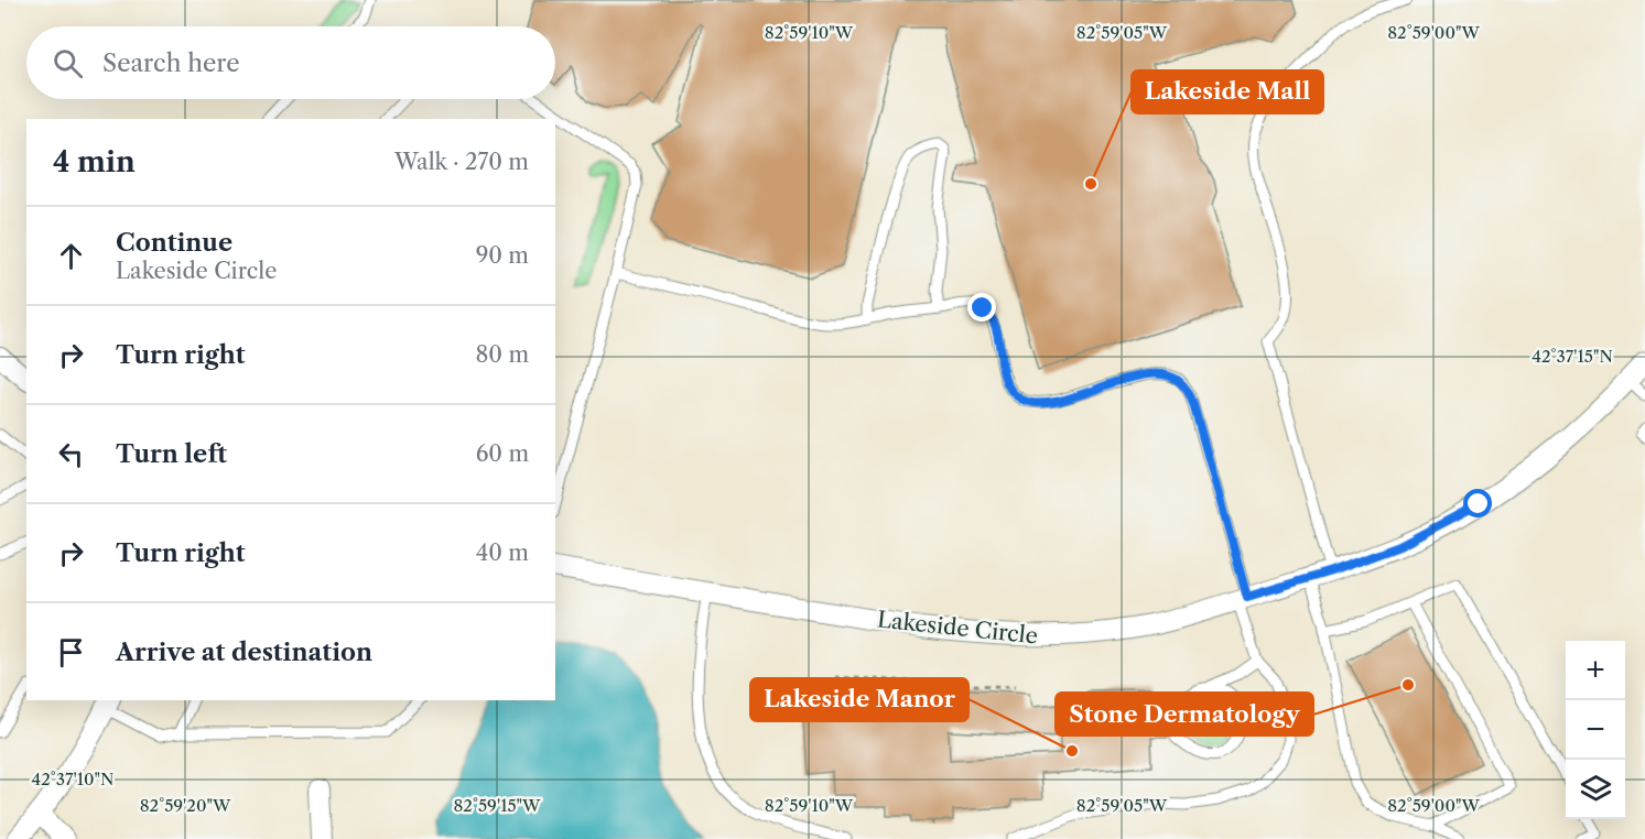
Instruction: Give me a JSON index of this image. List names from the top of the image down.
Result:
{
  "streets": {
    "street": ["Lakeside Circle"]
  },
  "places": ["Lakeside Mall", "Stone Dermatology", "Lakeside Manor"],
  "page": {
    "search": "Search here",
    "heading": ["4 min", "Walk · 270 m"],
    "list": [
      ["Continue", "Lakeside Circle", "90 m"],
      ["Turn right", "80 m"],
      ["Turn left", "60 m"],
      ["Turn right", "40 m"],
      "Arrive at destination"
    ],
    "map_buttons": ["+", "−"]
  },
  "coordinates": [
    "82°59'10\"W",
    "82°59'05\"W",
    "82°59'00\"W",
    "42°37'15\"N",
    "42°37'10\"N",
    "82°59'20\"W",
    "82°59'15\"W"
  ]
}
